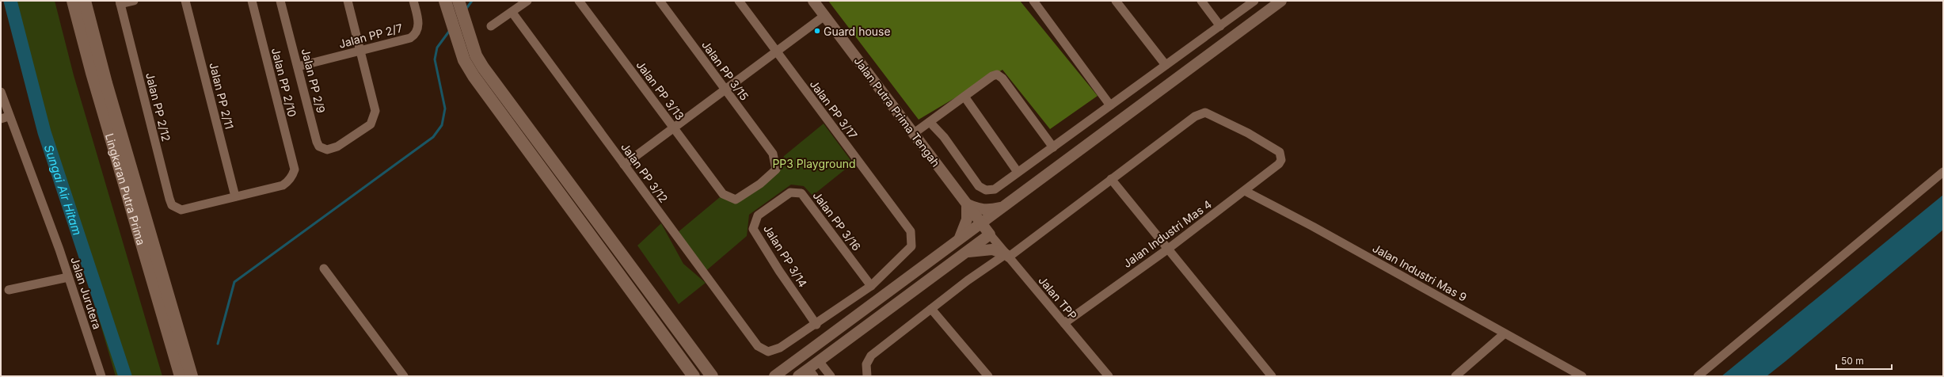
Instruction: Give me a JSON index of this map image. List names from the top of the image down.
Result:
{
  "streets": {
    "main road": ["Lingkaran Putra Prima"],
    "street": [
      "Jalan PP 2/7",
      "Jalan PP 3/15",
      "Jalan PP 2/9",
      "Jalan PP 2/10",
      "Jalan PP 3/13",
      "Jalan PP 2/11",
      "Jalan PP 2/12",
      "Jalan PP 3/17",
      "Jalan Putra Prima Tengah",
      "Jalan PP 3/12",
      "Jalan PP 3/16",
      "Jalan Industri Mas 4",
      "Jalan PP 3/14",
      "Jalan Industri Mas 9",
      "Jalan Jurutera",
      "Jalan TPP"
    ]
  },
  "crossings": [
    ["Jalan PP 2/7", "Jalan PP 2/9"],
    ["Jalan PP 3/15", "Jalan PP 3/13"],
    ["Jalan PP 2/10", "Jalan PP 2/11"],
    ["Jalan PP 2/10", "Jalan PP 2/12"],
    ["Jalan PP 2/11", "Jalan PP 2/12"],
    ["Jalan PP 3/17", "Jalan PP 3/16"],
    ["Jalan Putra Prima Tengah", "Jalan TPP"],
    ["Jalan PP 3/12", "Jalan PP 3/14"],
    ["Jalan PP 3/16", "Jalan PP 3/14"],
    ["Jalan Industri Mas 4", "Jalan Industri Mas 9"],
    ["Jalan Industri Mas 4", "Jalan TPP"]
  ],
  "water": ["Sungai Air Hitam"],
  "parks": ["PP3 Playground"],
  "places": ["Guard house"],
  "scale_bar": "50 m"
}
